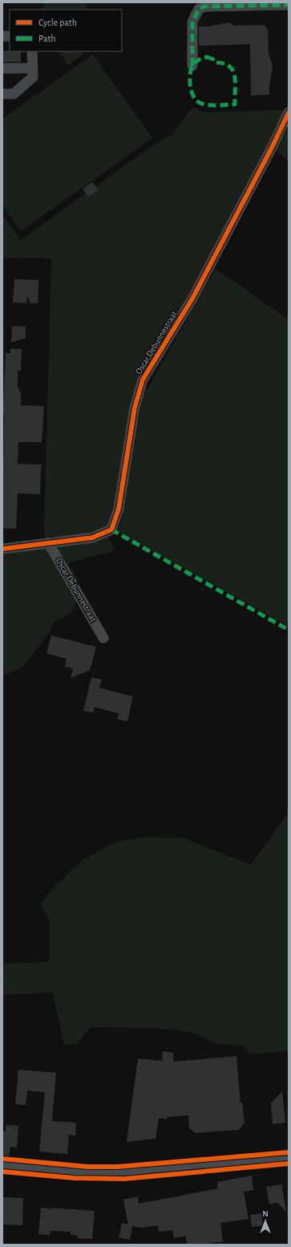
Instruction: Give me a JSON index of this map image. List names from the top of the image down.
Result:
{
  "streets": {
    "street": ["Oscar Debunnestraat"]
  },
  "legend": ["Cycle path", "Path"],
  "north": "top"
}
